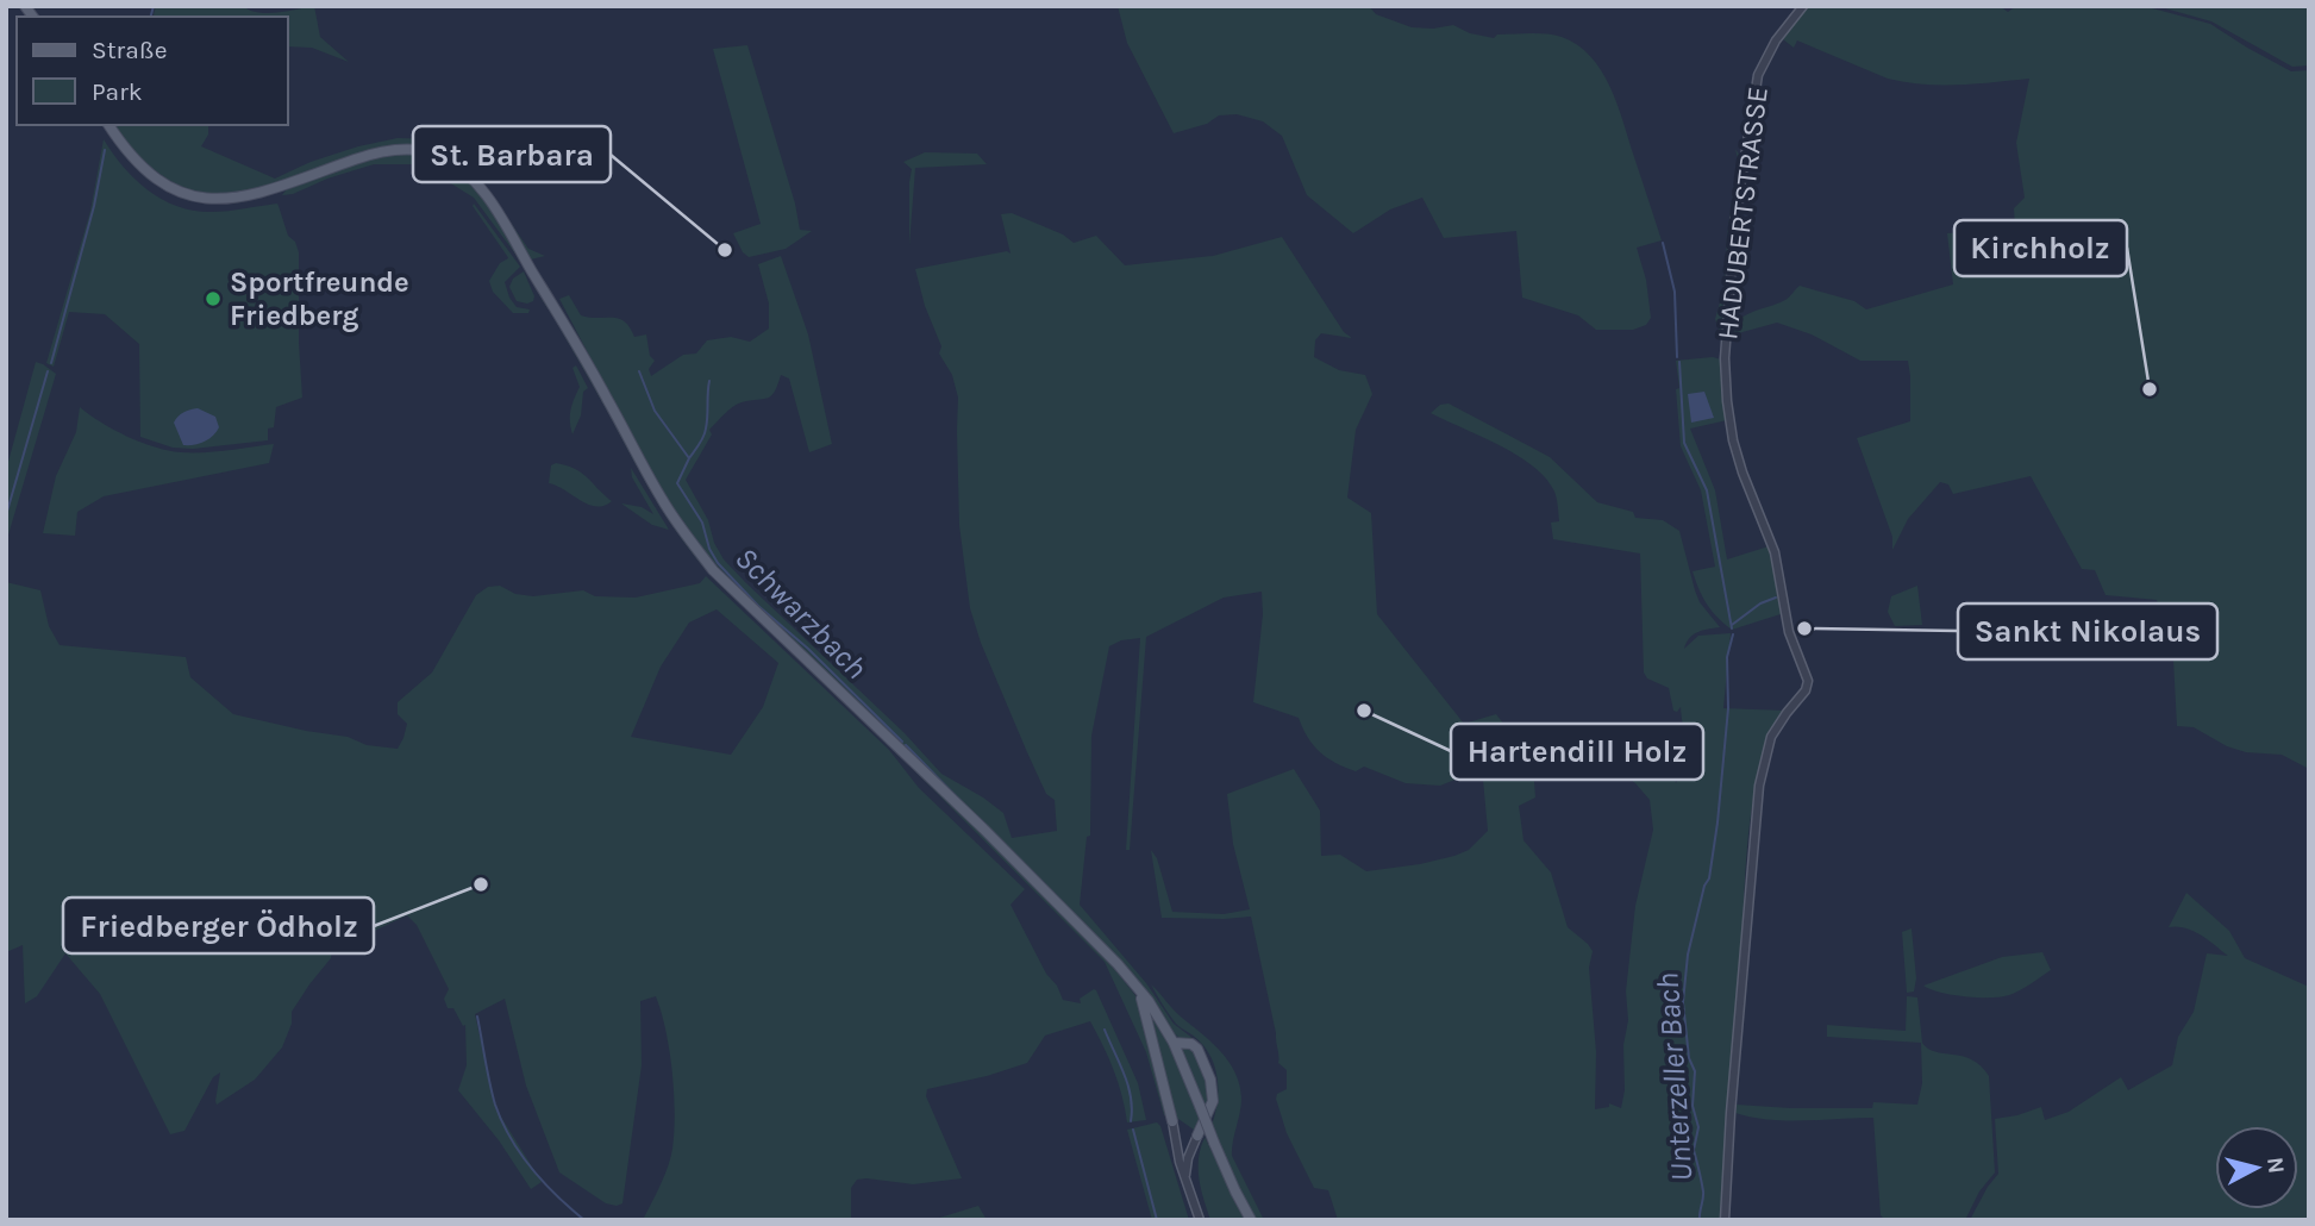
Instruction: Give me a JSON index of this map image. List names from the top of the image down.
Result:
{
  "streets": {
    "street": ["HADUBERTSTRASSE"]
  },
  "water": ["Schwarzbach", "Unterzeller Bach"],
  "places": [
    "St. Barbara",
    "Sportfreunde Friedberg",
    "Kirchholz",
    "Sankt Nikolaus",
    "Hartendill Holz",
    "Friedberger Ödholz"
  ],
  "legend": ["Straße", "Park"],
  "north": "right"
}
